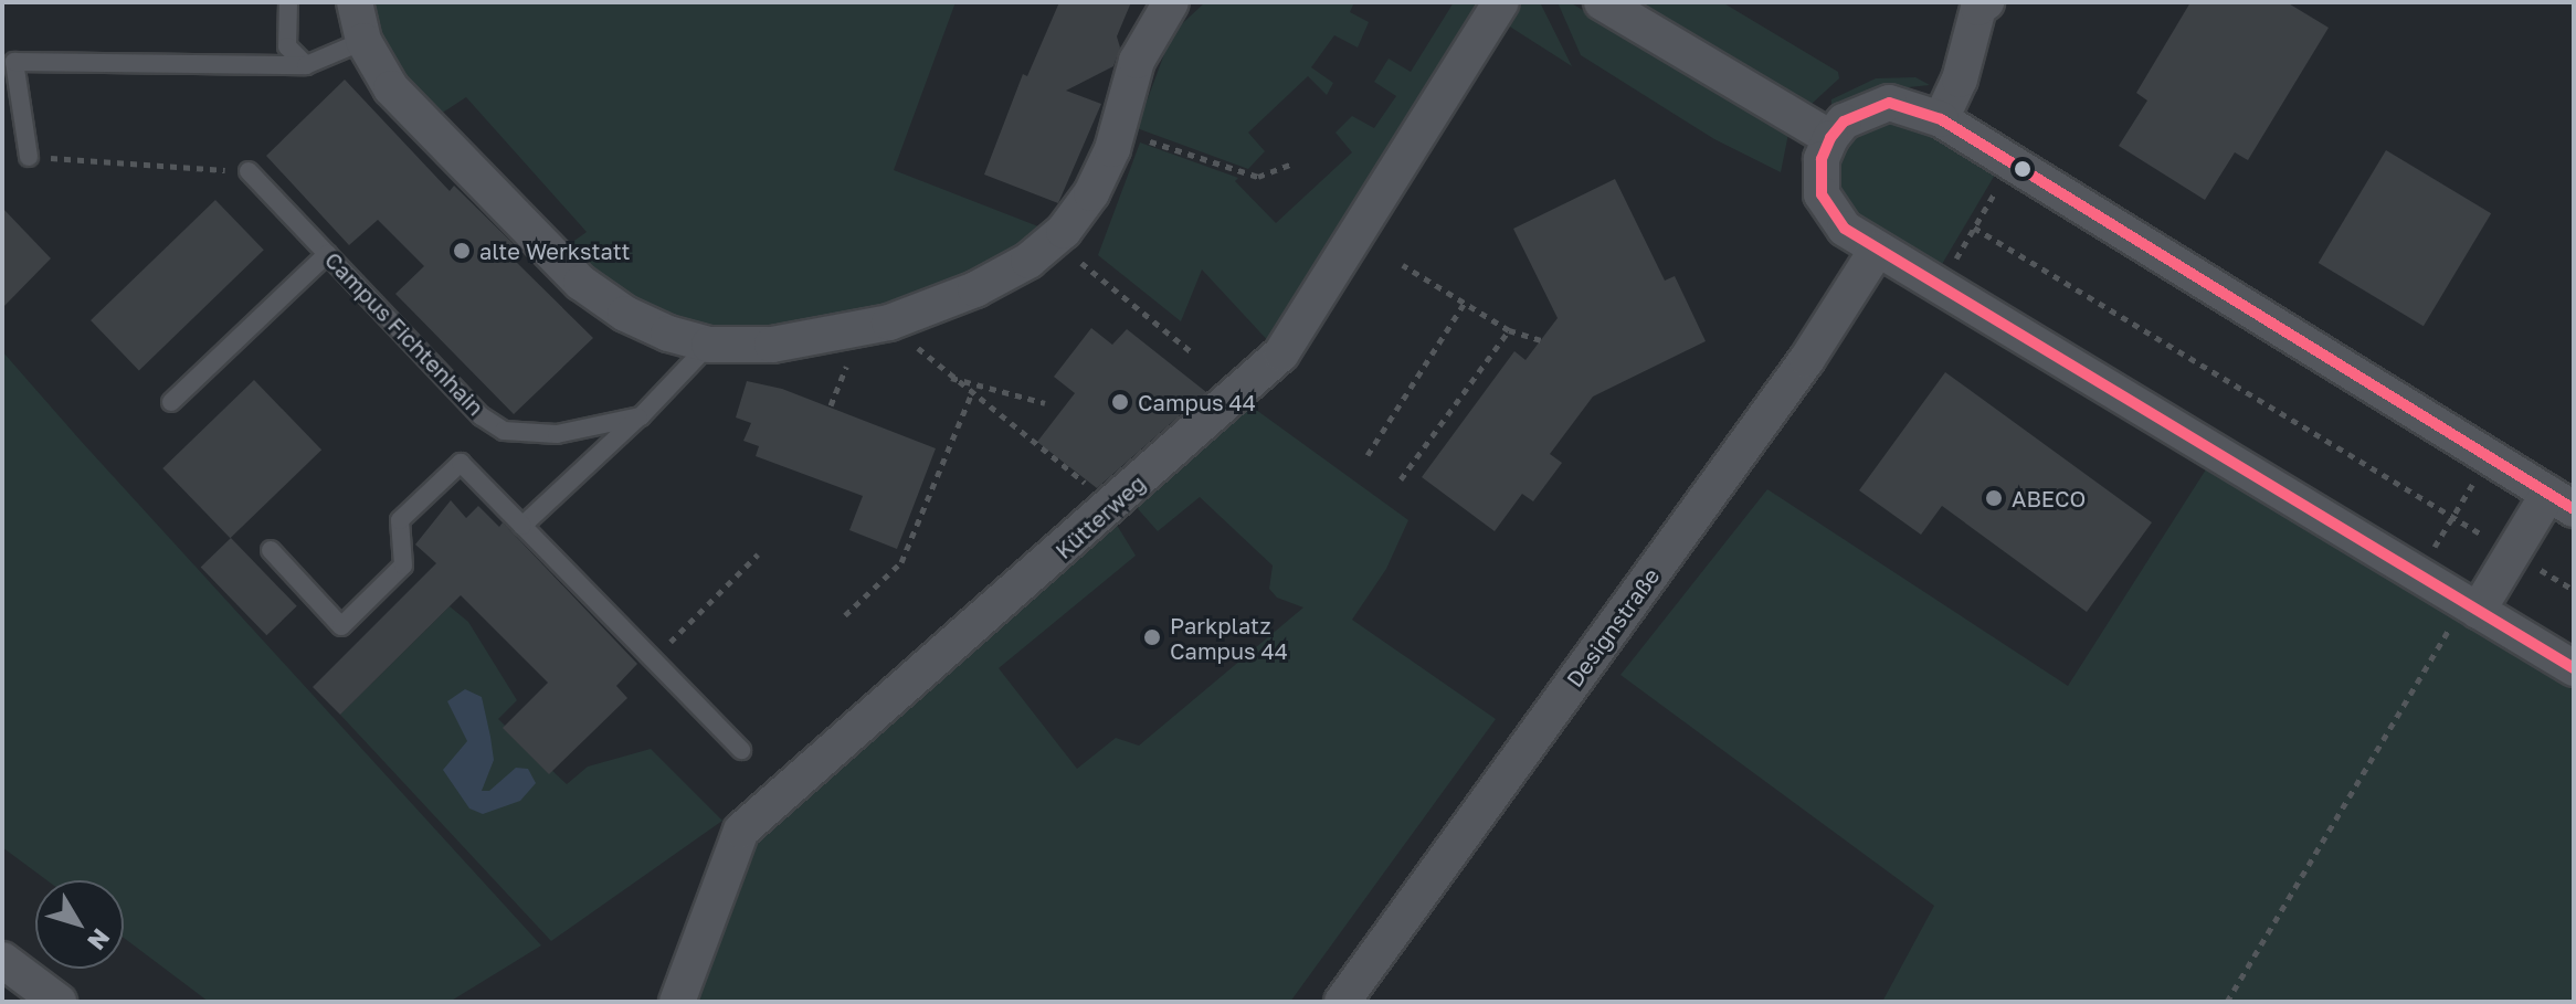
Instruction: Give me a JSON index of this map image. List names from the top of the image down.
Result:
{
  "streets": {
    "street": ["Kütterweg", "Designstraße"],
    "lane": ["Campus Fichtenhain"]
  },
  "places": [
    "alte Werkstatt",
    "Campus 44",
    "ABECO",
    "Parkplatz Campus 44"
  ],
  "north": "bottom right"
}
